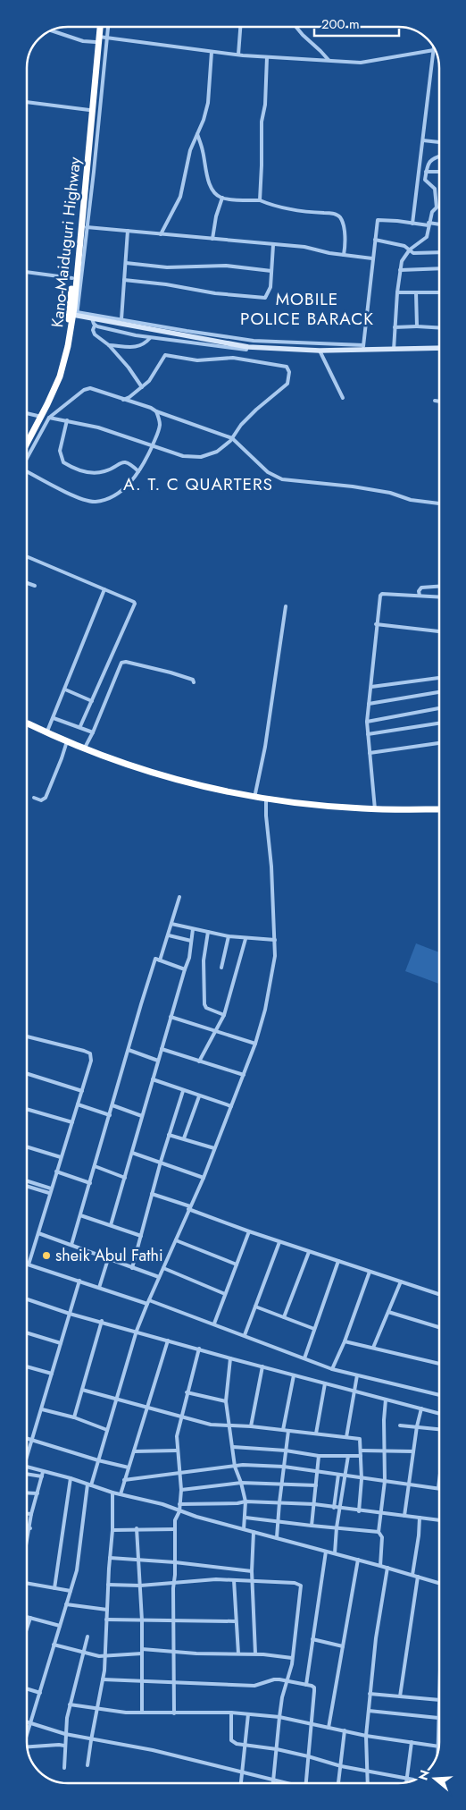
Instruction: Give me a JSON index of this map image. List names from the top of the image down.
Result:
{
  "streets": {
    "highway": ["Kano-Maiduguri Highway"]
  },
  "districts": ["MOBILE POLICE BARACK", "A. T. C QUARTERS"],
  "places": ["sheik Abul Fathi"],
  "scale_bar": "200 m",
  "north": "left"
}
